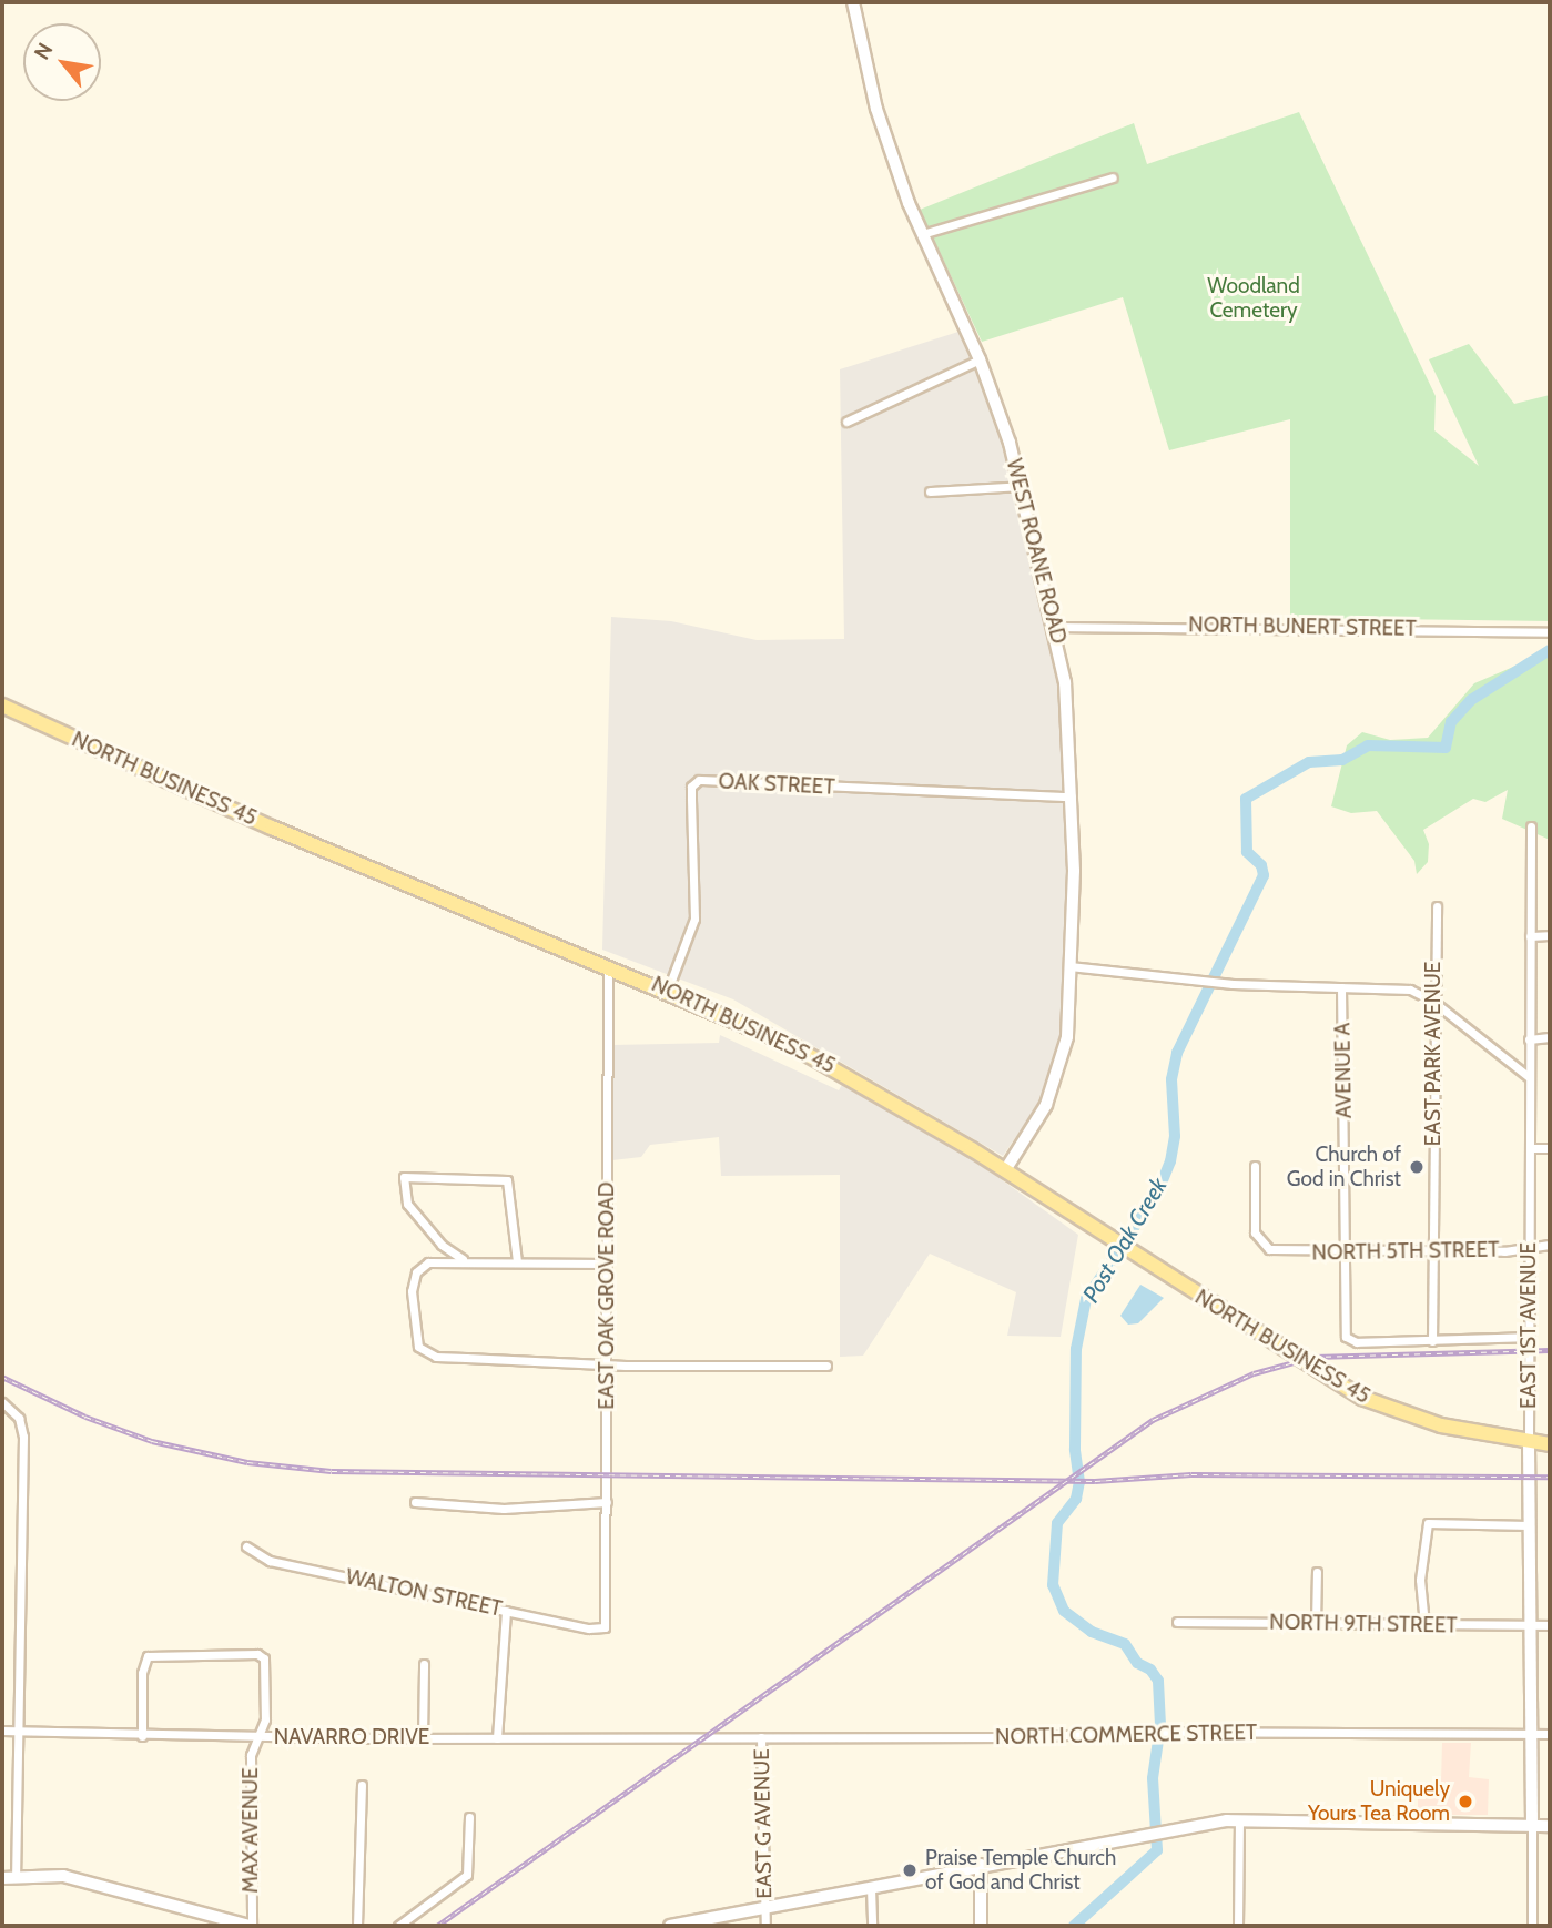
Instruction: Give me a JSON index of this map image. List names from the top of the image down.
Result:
{
  "streets": {
    "main road": ["NORTH BUSINESS 45"],
    "street": [
      "WEST ROANE ROAD",
      "NORTH BUNERT STREET",
      "OAK STREET",
      "EAST PARK AVENUE",
      "AVENUE A",
      "NORTH 5TH STREET",
      "EAST OAK GROVE ROAD",
      "EAST 1ST AVENUE",
      "WALTON STREET",
      "NORTH 9TH STREET",
      "NORTH COMMERCE STREET",
      "NAVARRO DRIVE",
      "EAST G AVENUE",
      "MAX AVENUE"
    ]
  },
  "crossings": [
    ["WEST ROANE ROAD", "NORTH BUNERT STREET"],
    ["WEST ROANE ROAD", "NORTH BUSINESS 45"],
    ["WEST ROANE ROAD", "OAK STREET"],
    ["NORTH BUSINESS 45", "OAK STREET"],
    ["NORTH BUSINESS 45", "EAST OAK GROVE ROAD"],
    ["NORTH BUSINESS 45", "EAST 1ST AVENUE"],
    ["EAST PARK AVENUE", "AVENUE A"],
    ["EAST PARK AVENUE", "NORTH 5TH STREET"],
    ["AVENUE A", "NORTH 5TH STREET"],
    ["NORTH 5TH STREET", "EAST 1ST AVENUE"],
    ["EAST OAK GROVE ROAD", "WALTON STREET"],
    ["EAST 1ST AVENUE", "NORTH 9TH STREET"],
    ["EAST 1ST AVENUE", "NORTH COMMERCE STREET"],
    ["NORTH COMMERCE STREET", "NAVARRO DRIVE"],
    ["NORTH COMMERCE STREET", "EAST G AVENUE"],
    ["NAVARRO DRIVE", "MAX AVENUE"]
  ],
  "water": ["Post Oak Creek"],
  "parks": ["Woodland Cemetery"],
  "places": ["Church of God in Christ", "Uniquely Yours Tea Room", "Praise Temple Church of God and Christ"],
  "north": "top left"
}
